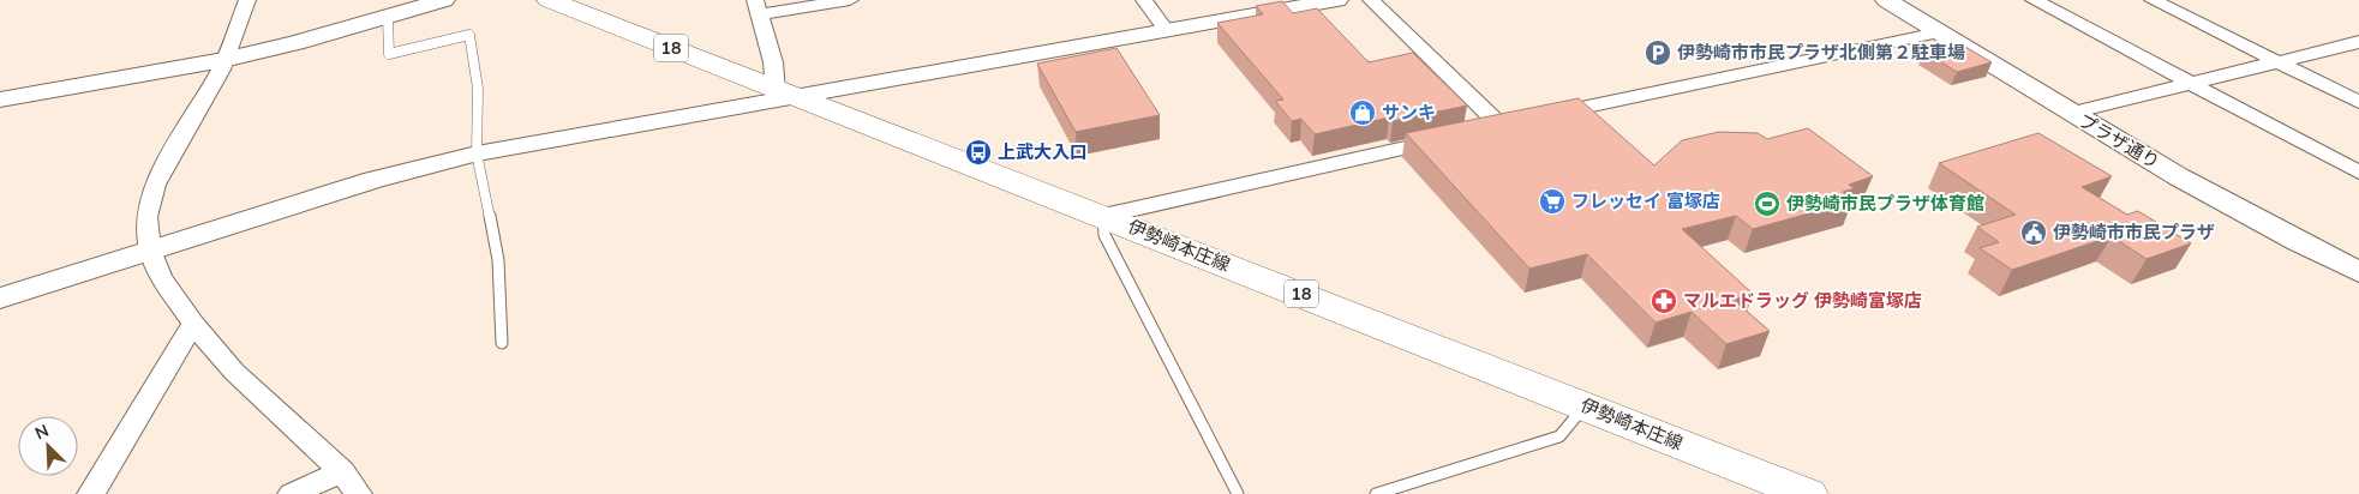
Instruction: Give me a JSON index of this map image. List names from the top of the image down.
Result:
{
  "streets": {
    "main road": ["18", "伊勢崎本庄線"],
    "street": ["プラザ通り"]
  },
  "places": {
    "parking": ["伊勢崎市市民プラザ北側第２駐車場"],
    "shop": ["サンキ"],
    "bus stop": ["上武大入口"],
    "supermarket": ["フレッセイ 富塚店"],
    "sports": ["伊勢崎市民プラザ体育館"],
    "public building": ["伊勢崎市市民プラザ"],
    "pharmacy": ["マルエドラッグ 伊勢崎富塚店"]
  },
  "north": "top left"
}
